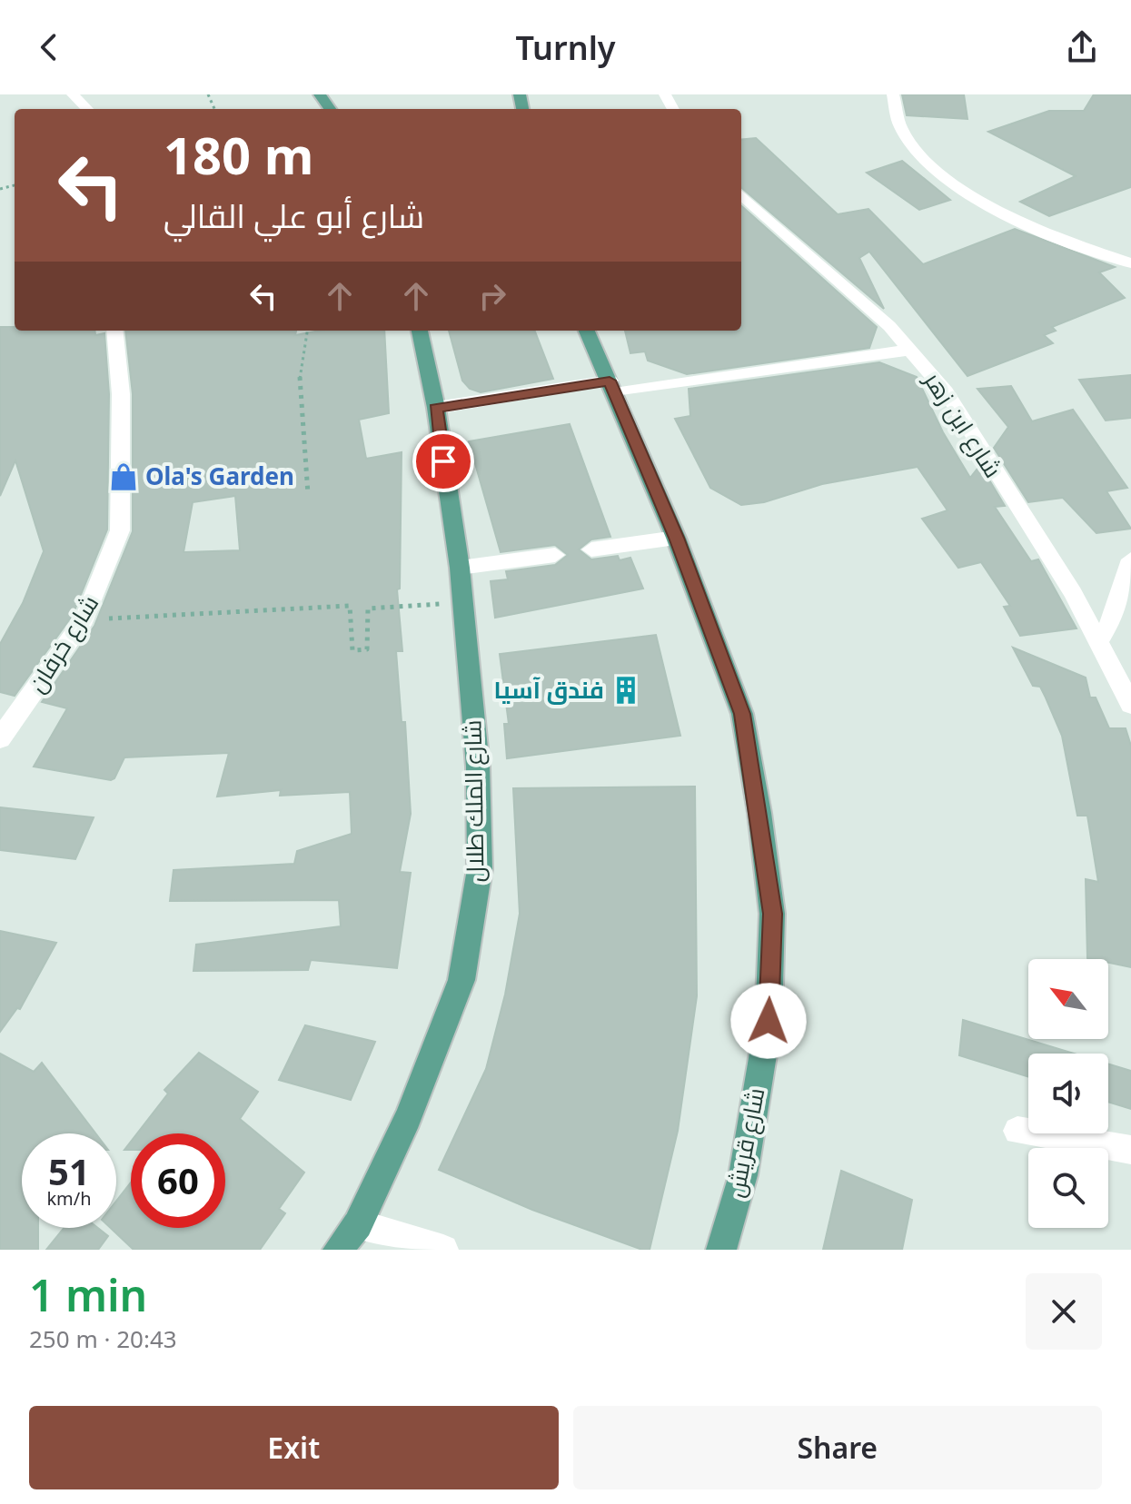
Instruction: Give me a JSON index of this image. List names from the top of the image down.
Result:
{
  "streets": {
    "main road": ["شارع الملك طلال", "شارع قريش"],
    "street": ["شارع ابن زهر", "شارع خرفان"]
  },
  "places": {
    "shop": ["Ola's Garden"],
    "building": ["فندق آسيا"]
  },
  "north": "top left",
  "page": {
    "header": "Turnly",
    "turn": ["180 m", "شارع أبو علي القالي"],
    "speed": "51 km/h",
    "limit": "60",
    "heading": ["1 min", "250 m · 20:43"],
    "buttons": ["Exit", "Share"]
  }
}
